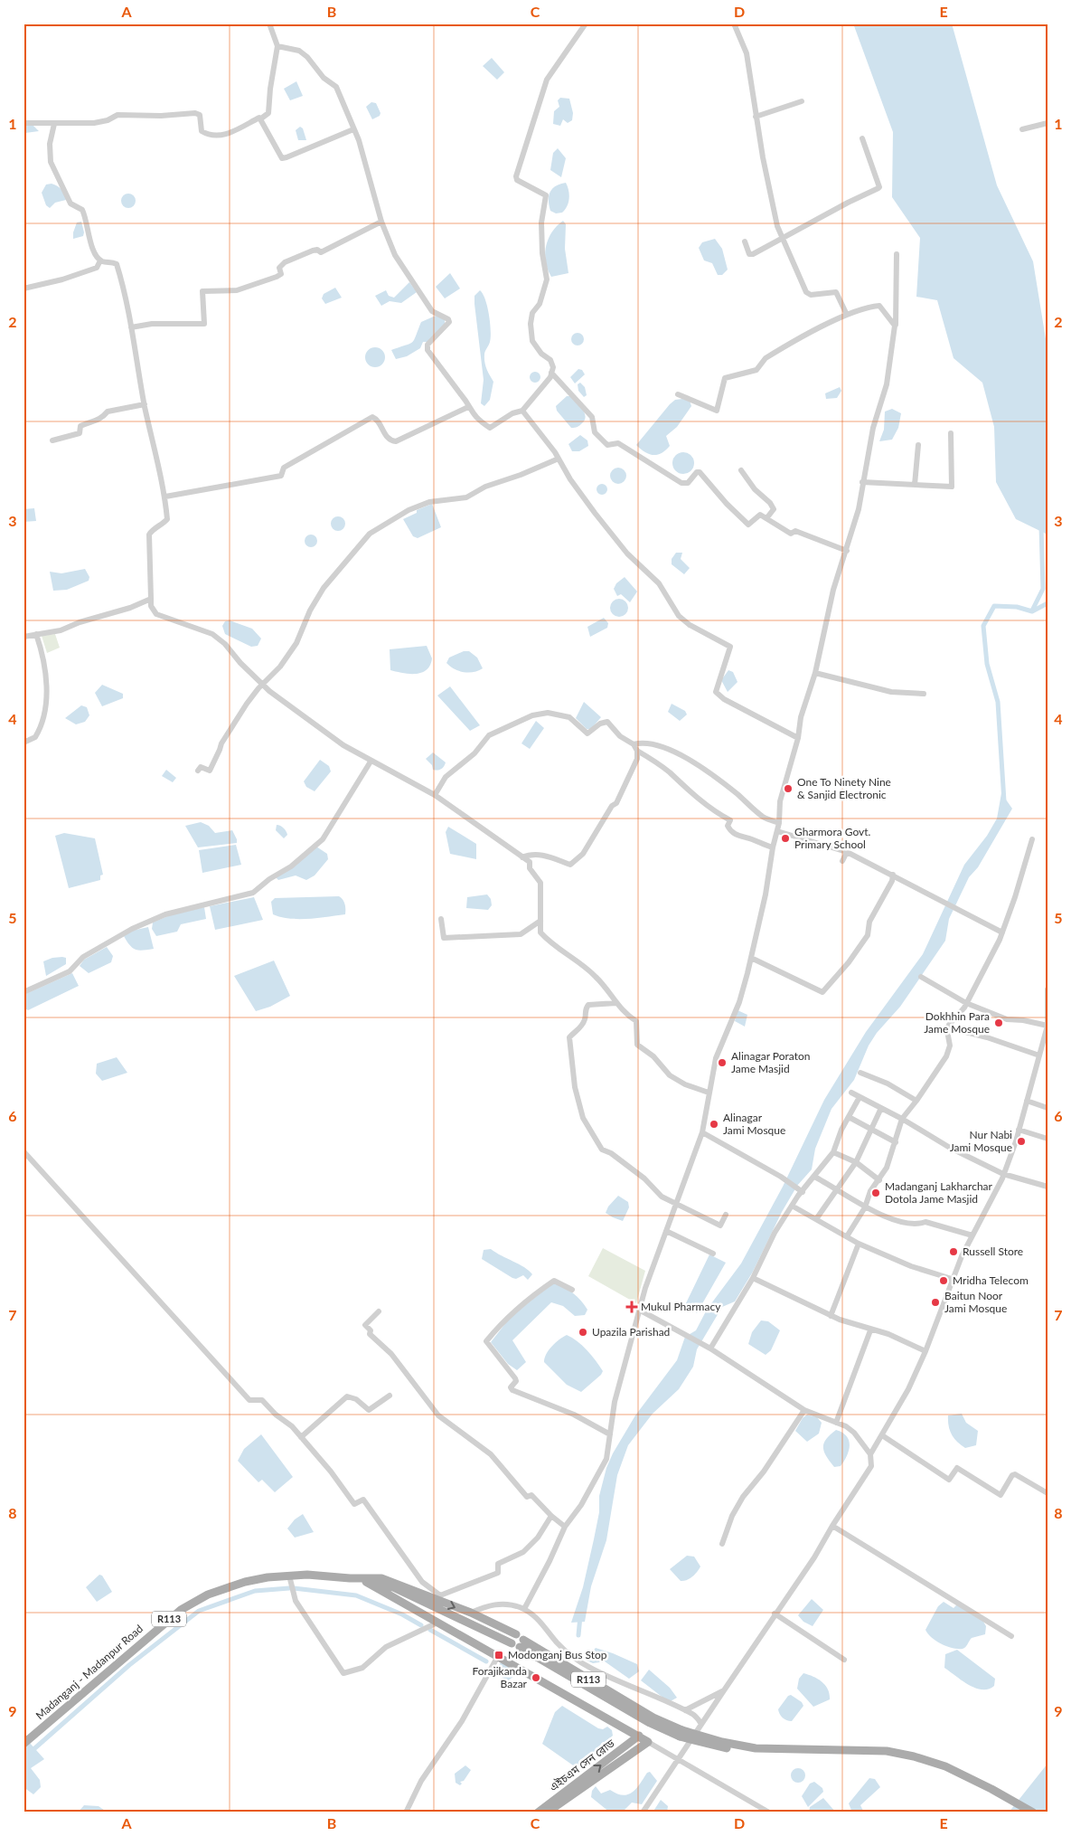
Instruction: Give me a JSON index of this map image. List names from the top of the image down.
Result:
{
  "streets": {
    "main road": ["R113", "Madanganj - Madanpur Road", "এইচএম সেন রোড"]
  },
  "places": {
    "other": [
      "One To Ninety Nine & Sanjid Electronic",
      "Gharmora Govt. Primary School",
      "Dokhhin Para Jame Mosque",
      "Alinagar Poraton Jame Masjid",
      "Alinagar Jami Mosque",
      "Nur Nabi Jami Mosque",
      "Madanganj Lakharchar Dotola Jame Masjid",
      "Russell Store",
      "Mridha Telecom",
      "Baitun Noor Jami Mosque",
      "Upazila Parishad",
      "Forajikanda Bazar"
    ],
    "health": ["Mukul Pharmacy"],
    "transit": ["Modonganj Bus Stop"]
  },
  "grid": {
    "columns": [
      "A",
      "B",
      "C",
      "D",
      "E"
    ],
    "rows": [
      "1",
      "2",
      "3",
      "4",
      "5",
      "6",
      "7",
      "8",
      "9"
    ]
  }
}
